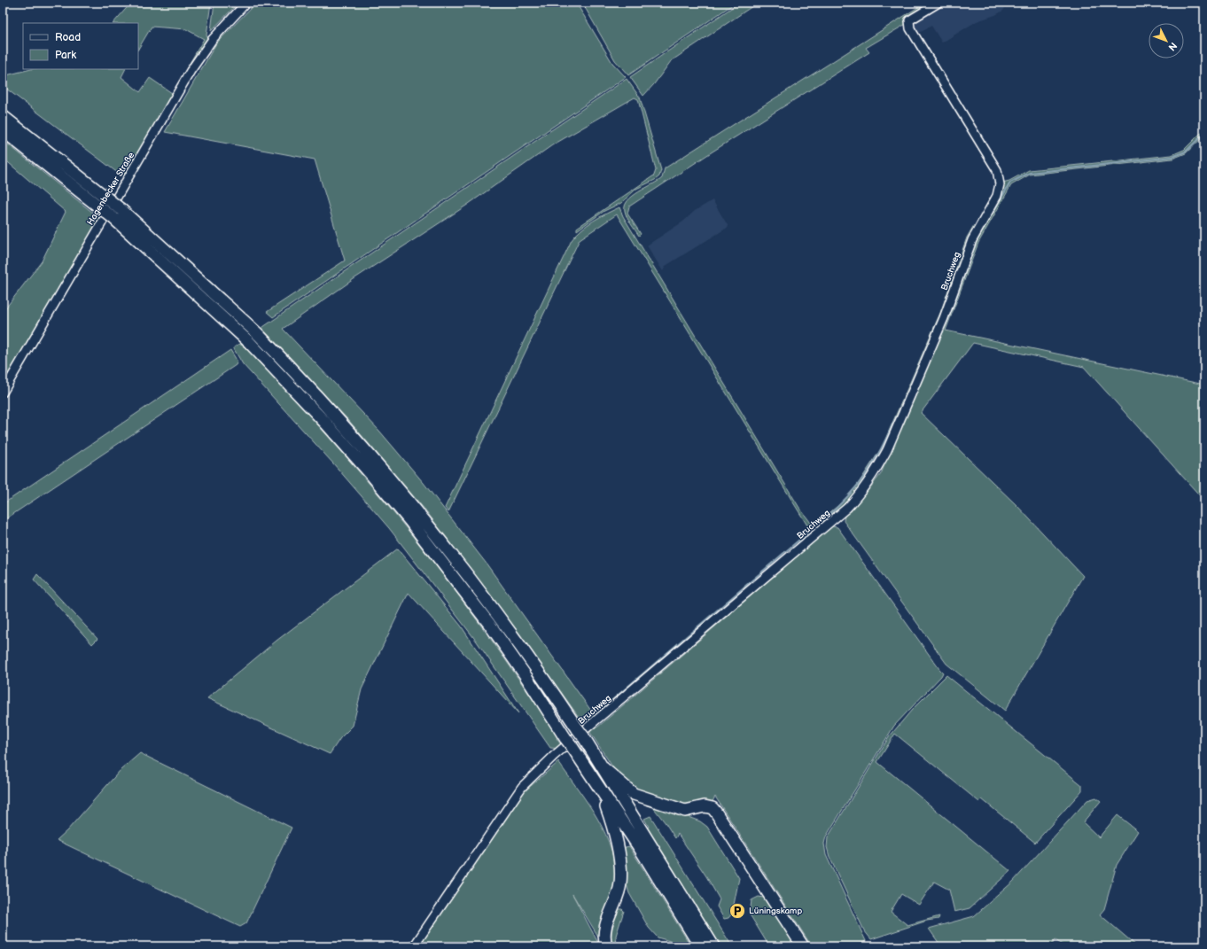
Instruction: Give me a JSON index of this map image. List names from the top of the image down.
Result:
{
  "streets": {
    "street": ["Hagenbecker Straße", "Bruchweg"]
  },
  "places": {
    "parking": ["Lüningskamp"]
  },
  "legend": ["Road", "Park"],
  "north": "bottom right"
}
